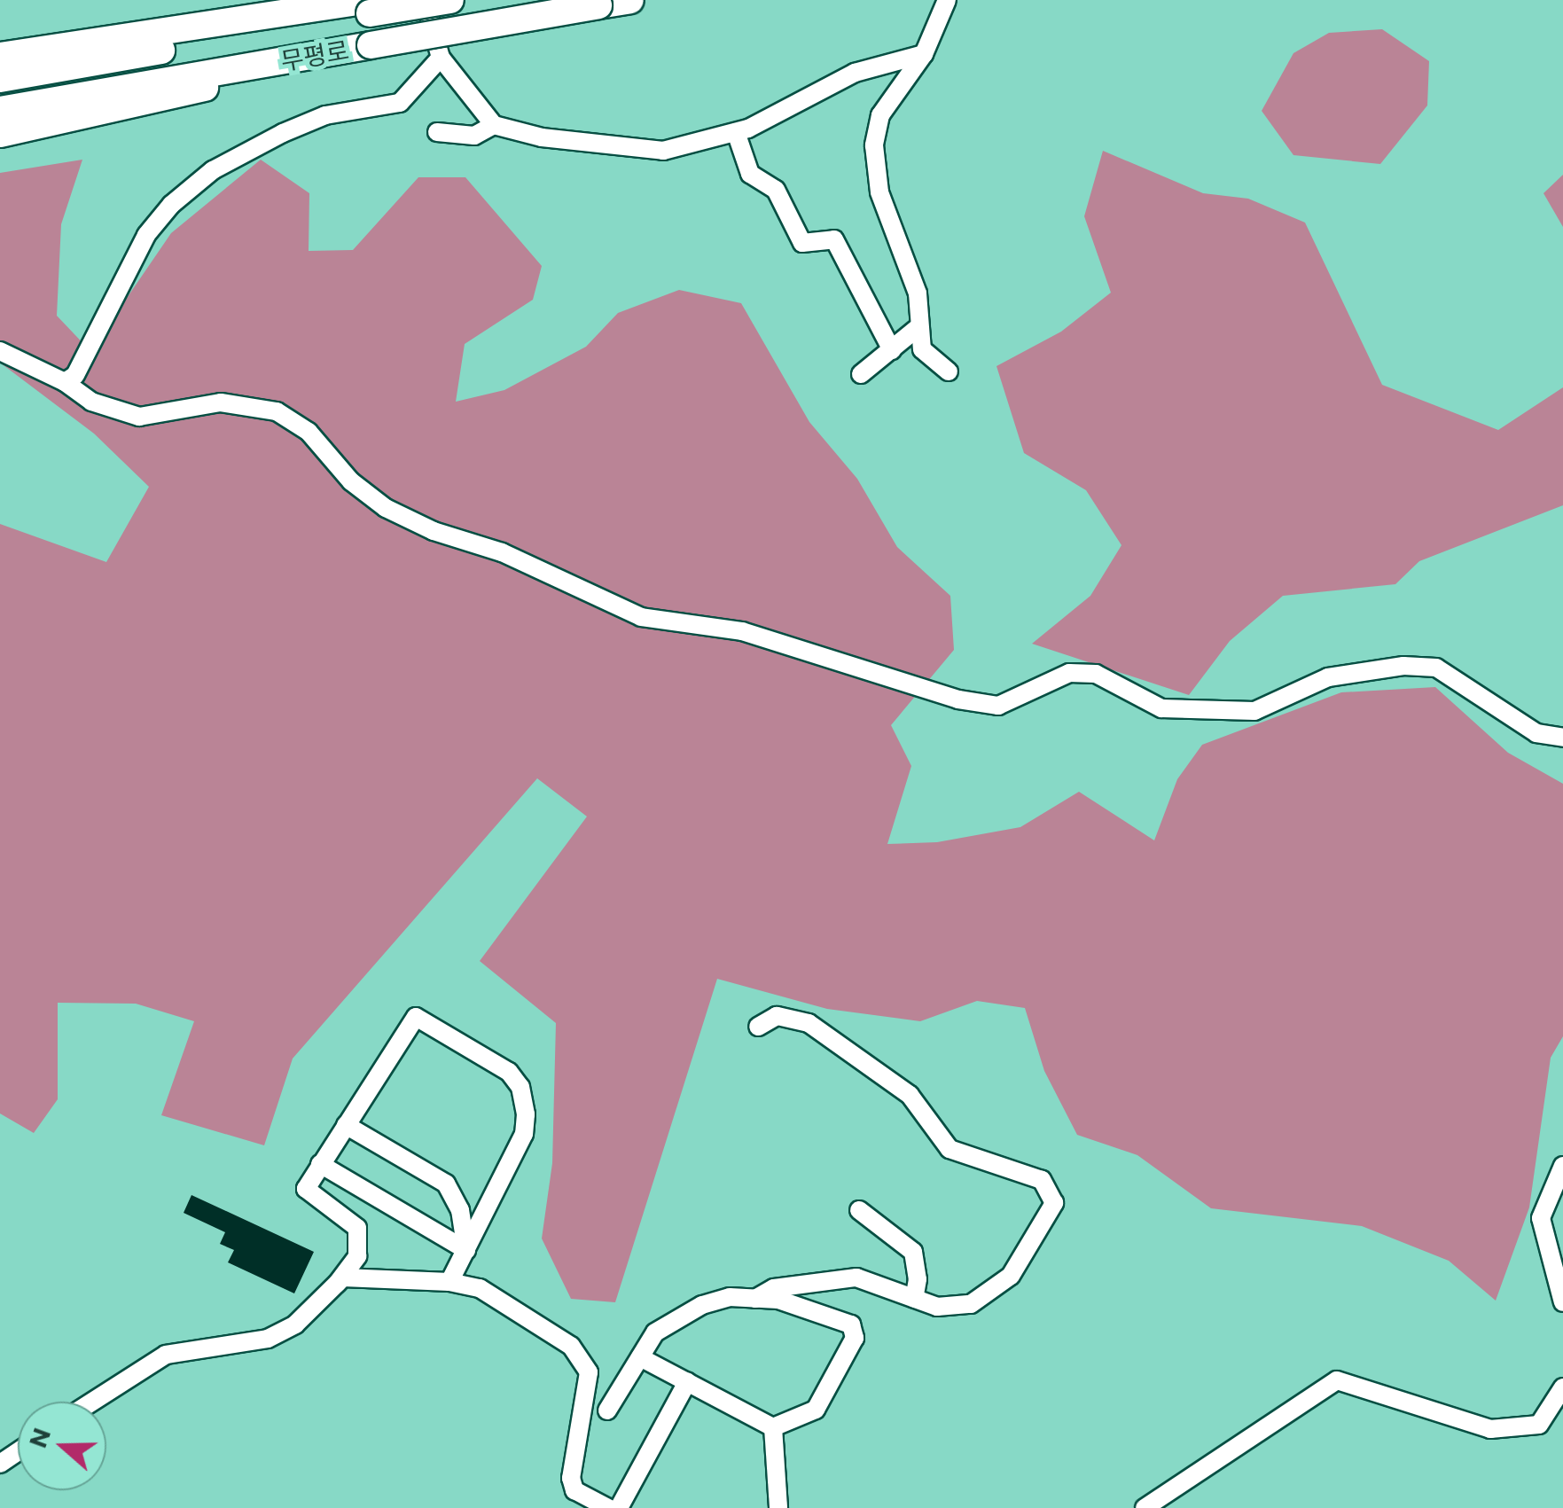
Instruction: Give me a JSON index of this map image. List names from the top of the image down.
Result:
{
  "streets": {
    "highway": ["무평로"]
  },
  "north": "left"
}
